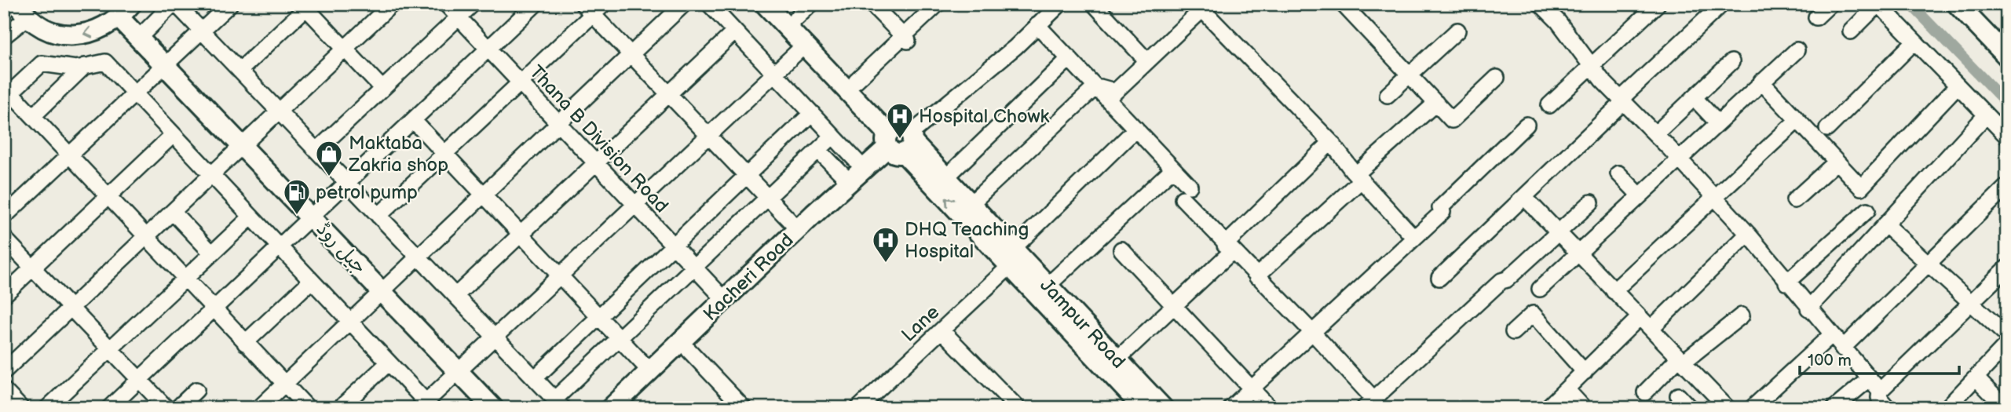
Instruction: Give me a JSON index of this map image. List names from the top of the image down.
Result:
{
  "streets": {
    "main road": ["جیل روڈ", "Kacheri Road", "Jampur Road"],
    "street": ["Thana B Division Road", "Lane"]
  },
  "crossings": [
    ["Thana B Division Road", "Kacheri Road"],
    ["Kacheri Road", "Jampur Road"],
    ["Lane", "Jampur Road"]
  ],
  "places": {
    "hospital": ["Hospital Chowk", "DHQ Teaching Hospital"],
    "shop": ["Maktaba Zakria shop"],
    "fuel station": ["petrol pump"]
  },
  "scale_bar": "100 m"
}
